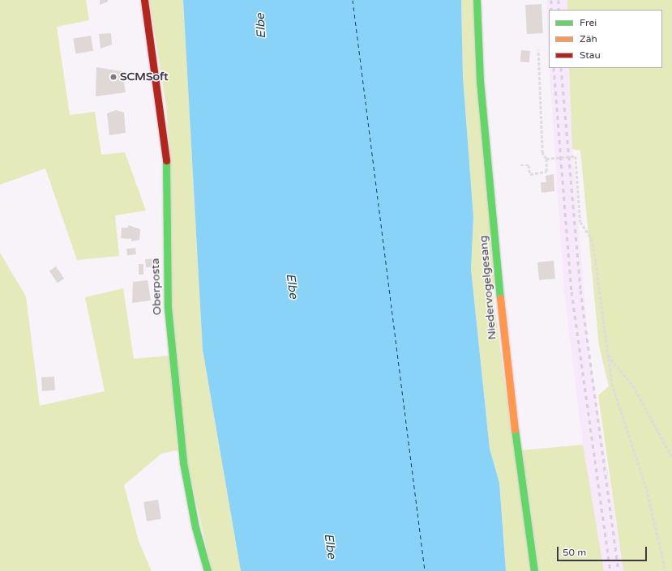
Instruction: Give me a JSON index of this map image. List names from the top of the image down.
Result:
{
  "streets": {
    "street": ["Oberposta", "Niedervogelgesang"]
  },
  "water": ["Elbe"],
  "places": ["SCMSoft"],
  "legend": ["Frei", "Zäh", "Stau"],
  "scale_bar": "50 m"
}
